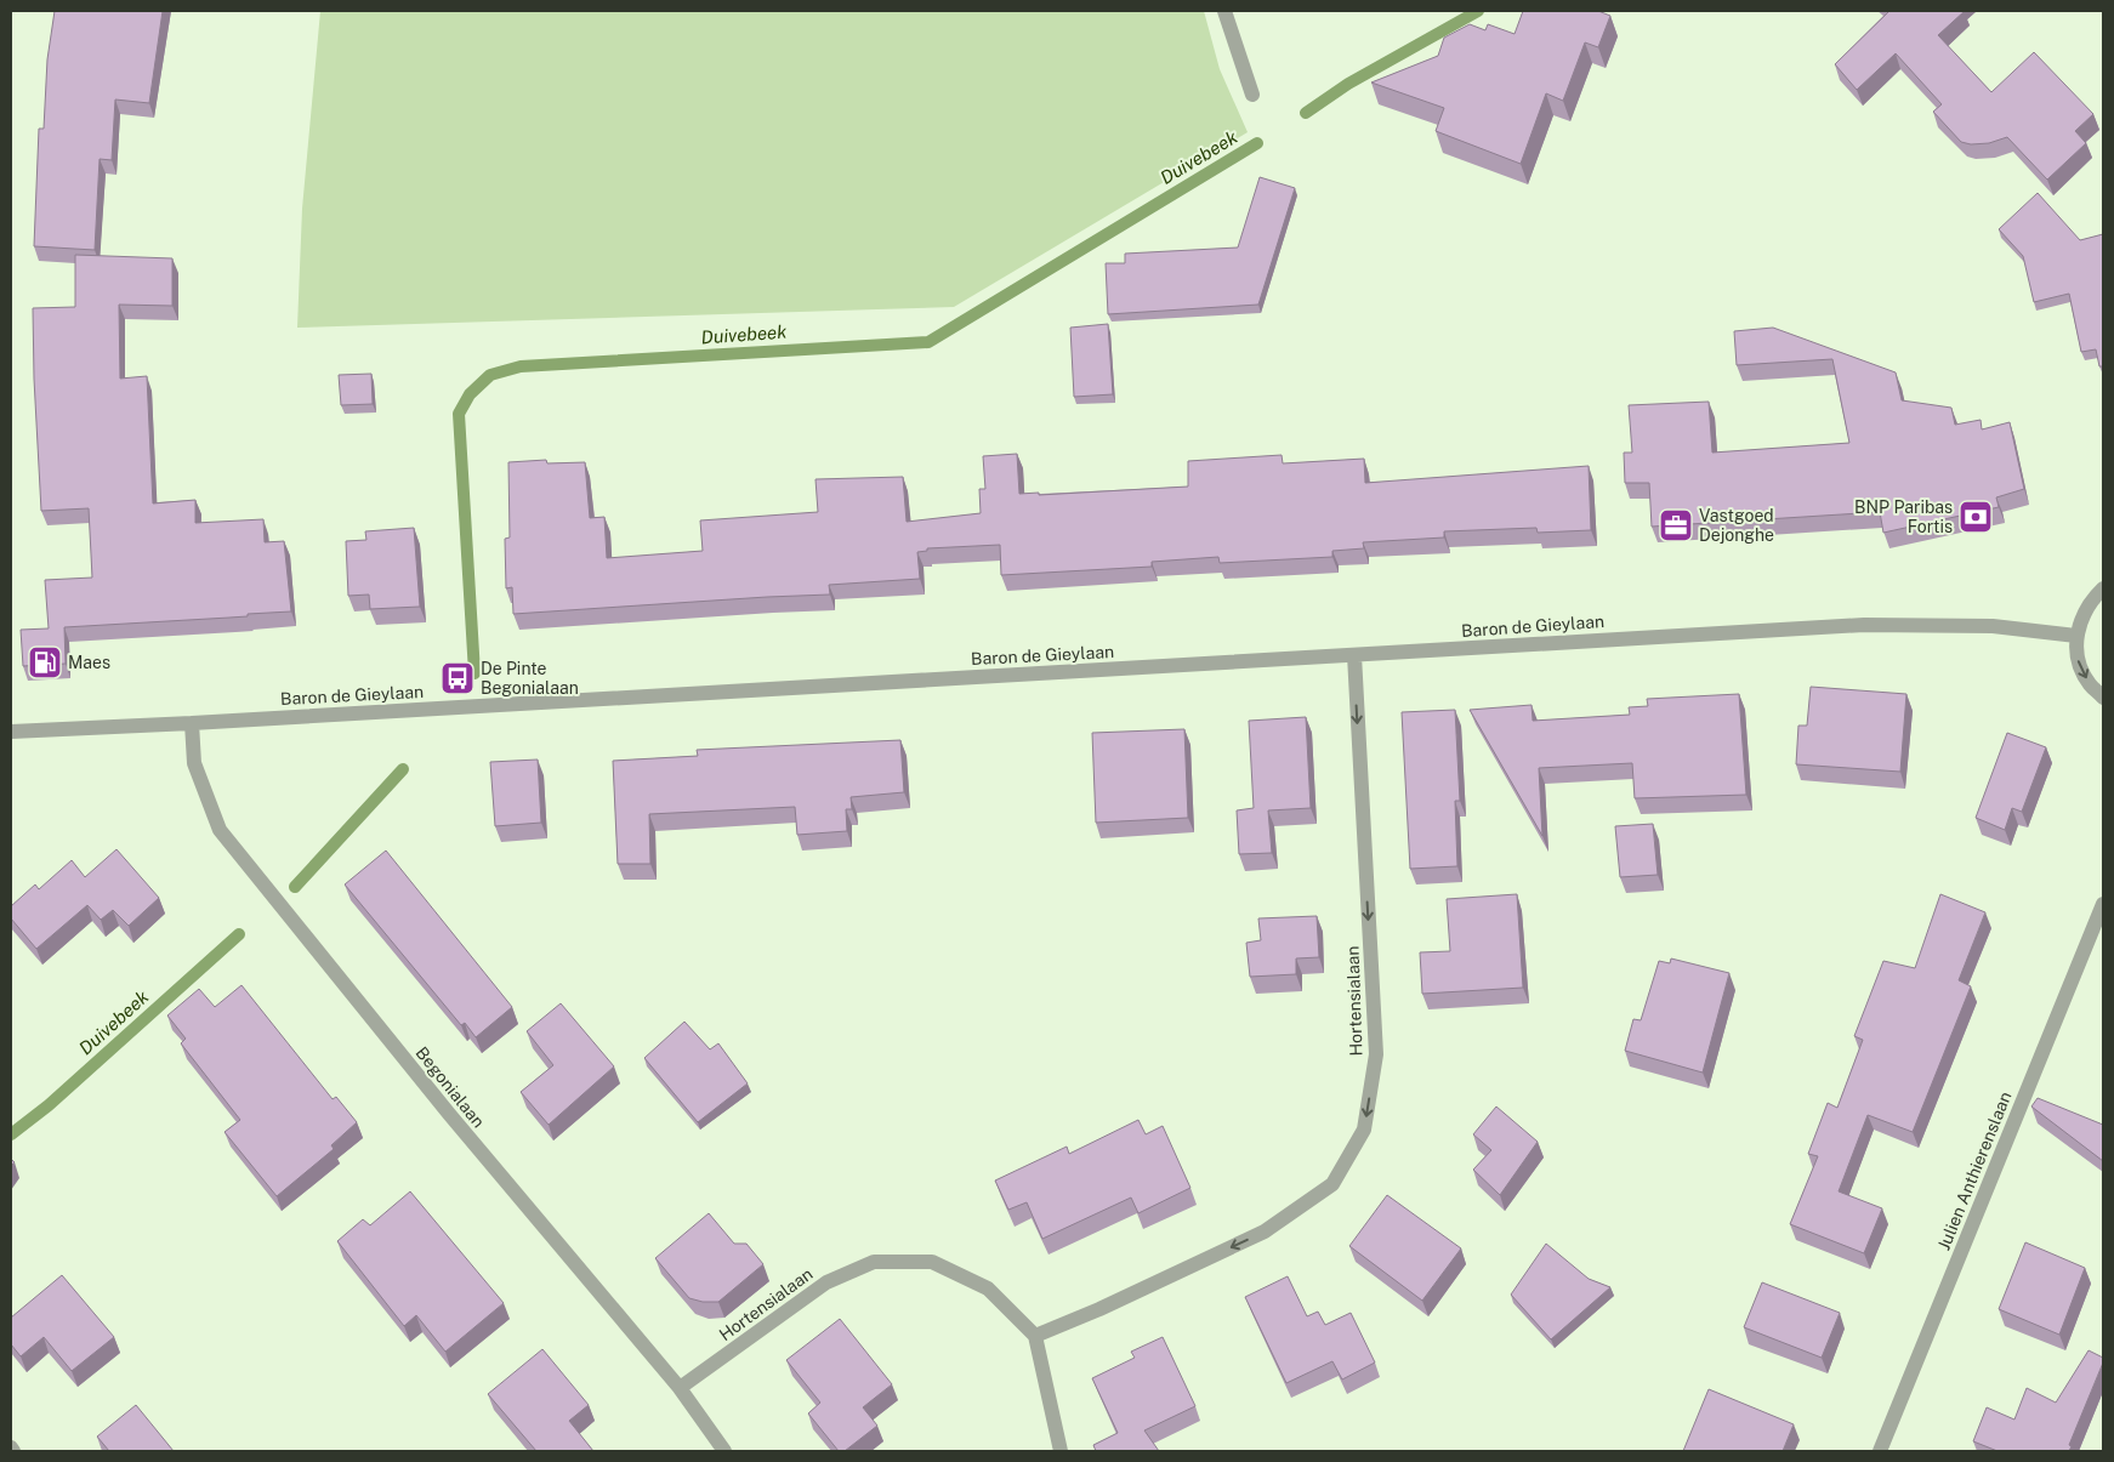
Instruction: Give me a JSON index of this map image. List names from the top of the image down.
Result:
{
  "streets": {
    "street": [
      "Baron de Gieylaan",
      "Hortensialaan",
      "Begonialaan",
      "Julien Anthierenslaan"
    ]
  },
  "crossings": [
    ["Baron de Gieylaan", "Hortensialaan"],
    ["Baron de Gieylaan", "Begonialaan"],
    ["Hortensialaan", "Begonialaan"]
  ],
  "one_way": ["Hortensialaan"],
  "water": ["Duivebeek"],
  "places": {
    "bank": ["BNP Paribas Fortis"],
    "office": ["Vastgoed Dejonghe"],
    "fuel station": ["Maes"],
    "bus stop": ["De Pinte Begonialaan"]
  }
}
